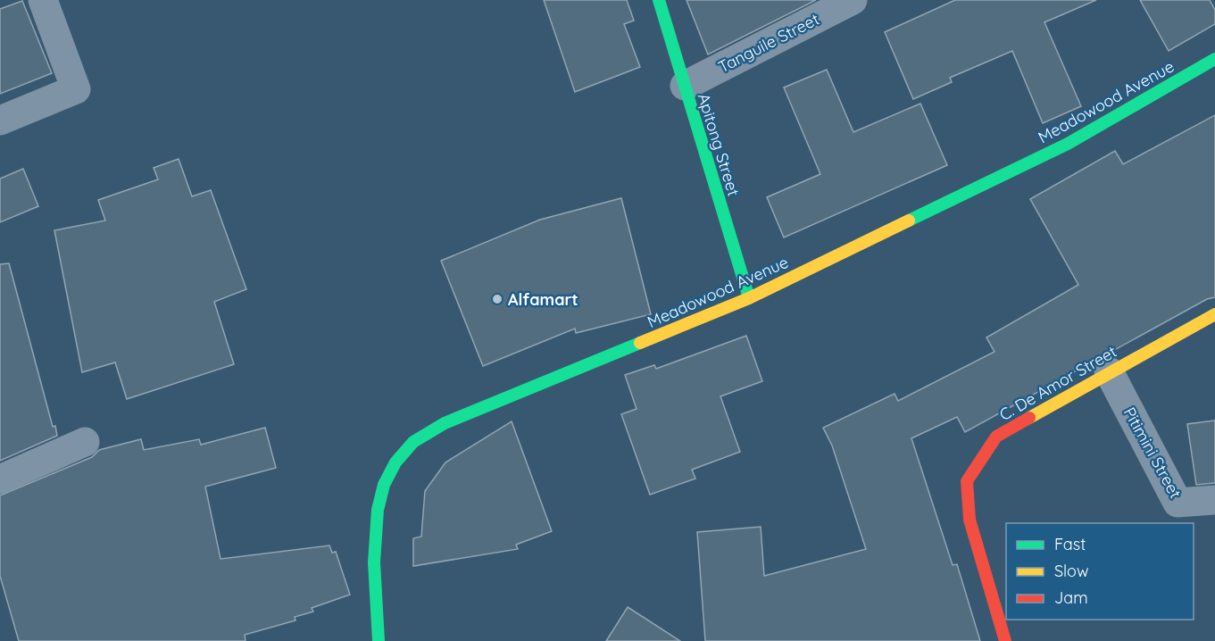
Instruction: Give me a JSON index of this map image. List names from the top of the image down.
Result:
{
  "streets": {
    "street": [
      "Tanguile Street",
      "Meadowood Avenue",
      "Apitong Street",
      "C. De Amor Street",
      "Pitimini Street"
    ]
  },
  "crossings": [
    ["Tanguile Street", "Apitong Street"],
    ["Meadowood Avenue", "Apitong Street"],
    ["C. De Amor Street", "Pitimini Street"]
  ],
  "places": ["Alfamart"],
  "legend": ["Fast", "Slow", "Jam"]
}
